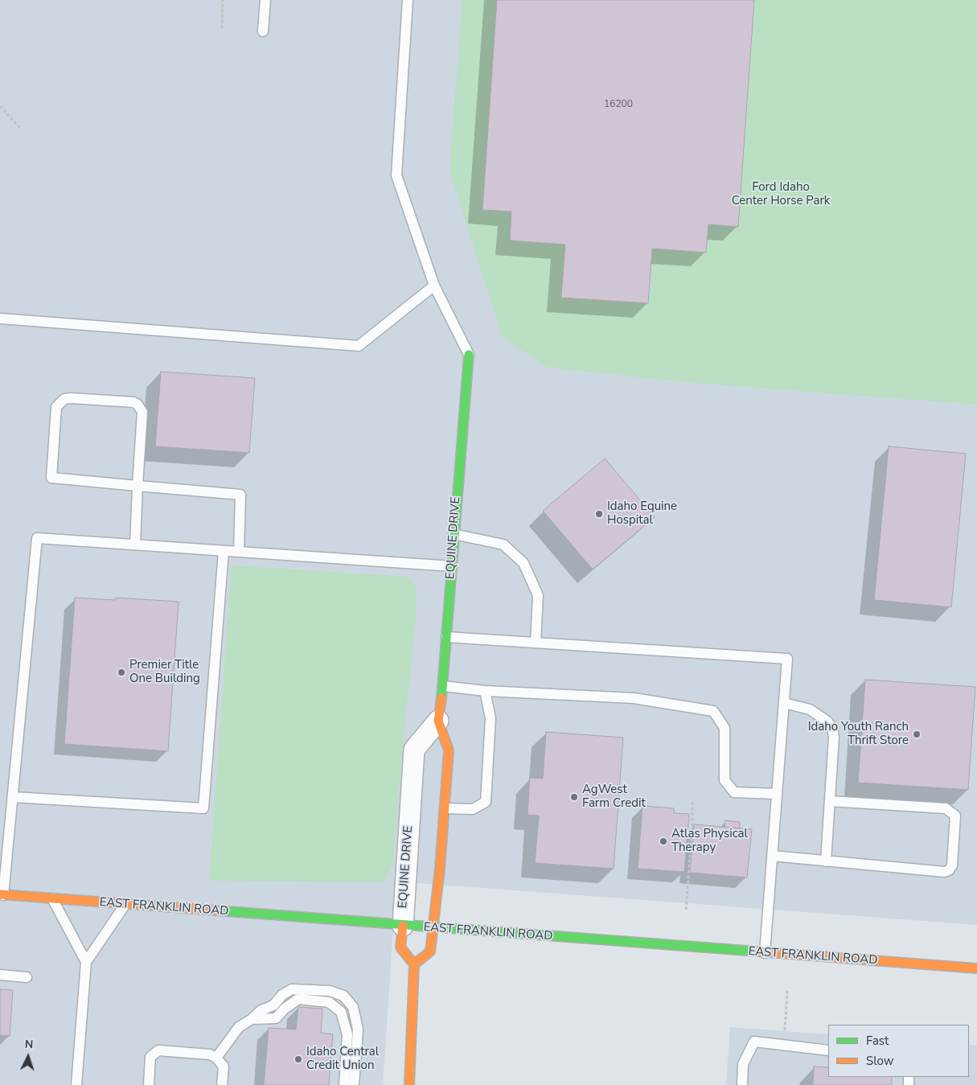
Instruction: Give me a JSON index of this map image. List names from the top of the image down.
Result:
{
  "streets": {
    "main road": ["EQUINE DRIVE", "EAST FRANKLIN ROAD"]
  },
  "crossings": [
    ["EQUINE DRIVE", "EAST FRANKLIN ROAD"]
  ],
  "parks": ["Ford Idaho Center Horse Park"],
  "places": [
    "Idaho Equine Hospital",
    "Premier Title One Building",
    "Idaho Youth Ranch Thrift Store",
    "AgWest Farm Credit",
    "Atlas Physical Therapy",
    "Idaho Central Credit Union"
  ],
  "house_numbers": ["16200"],
  "legend": ["Fast", "Slow"],
  "north": "top"
}
